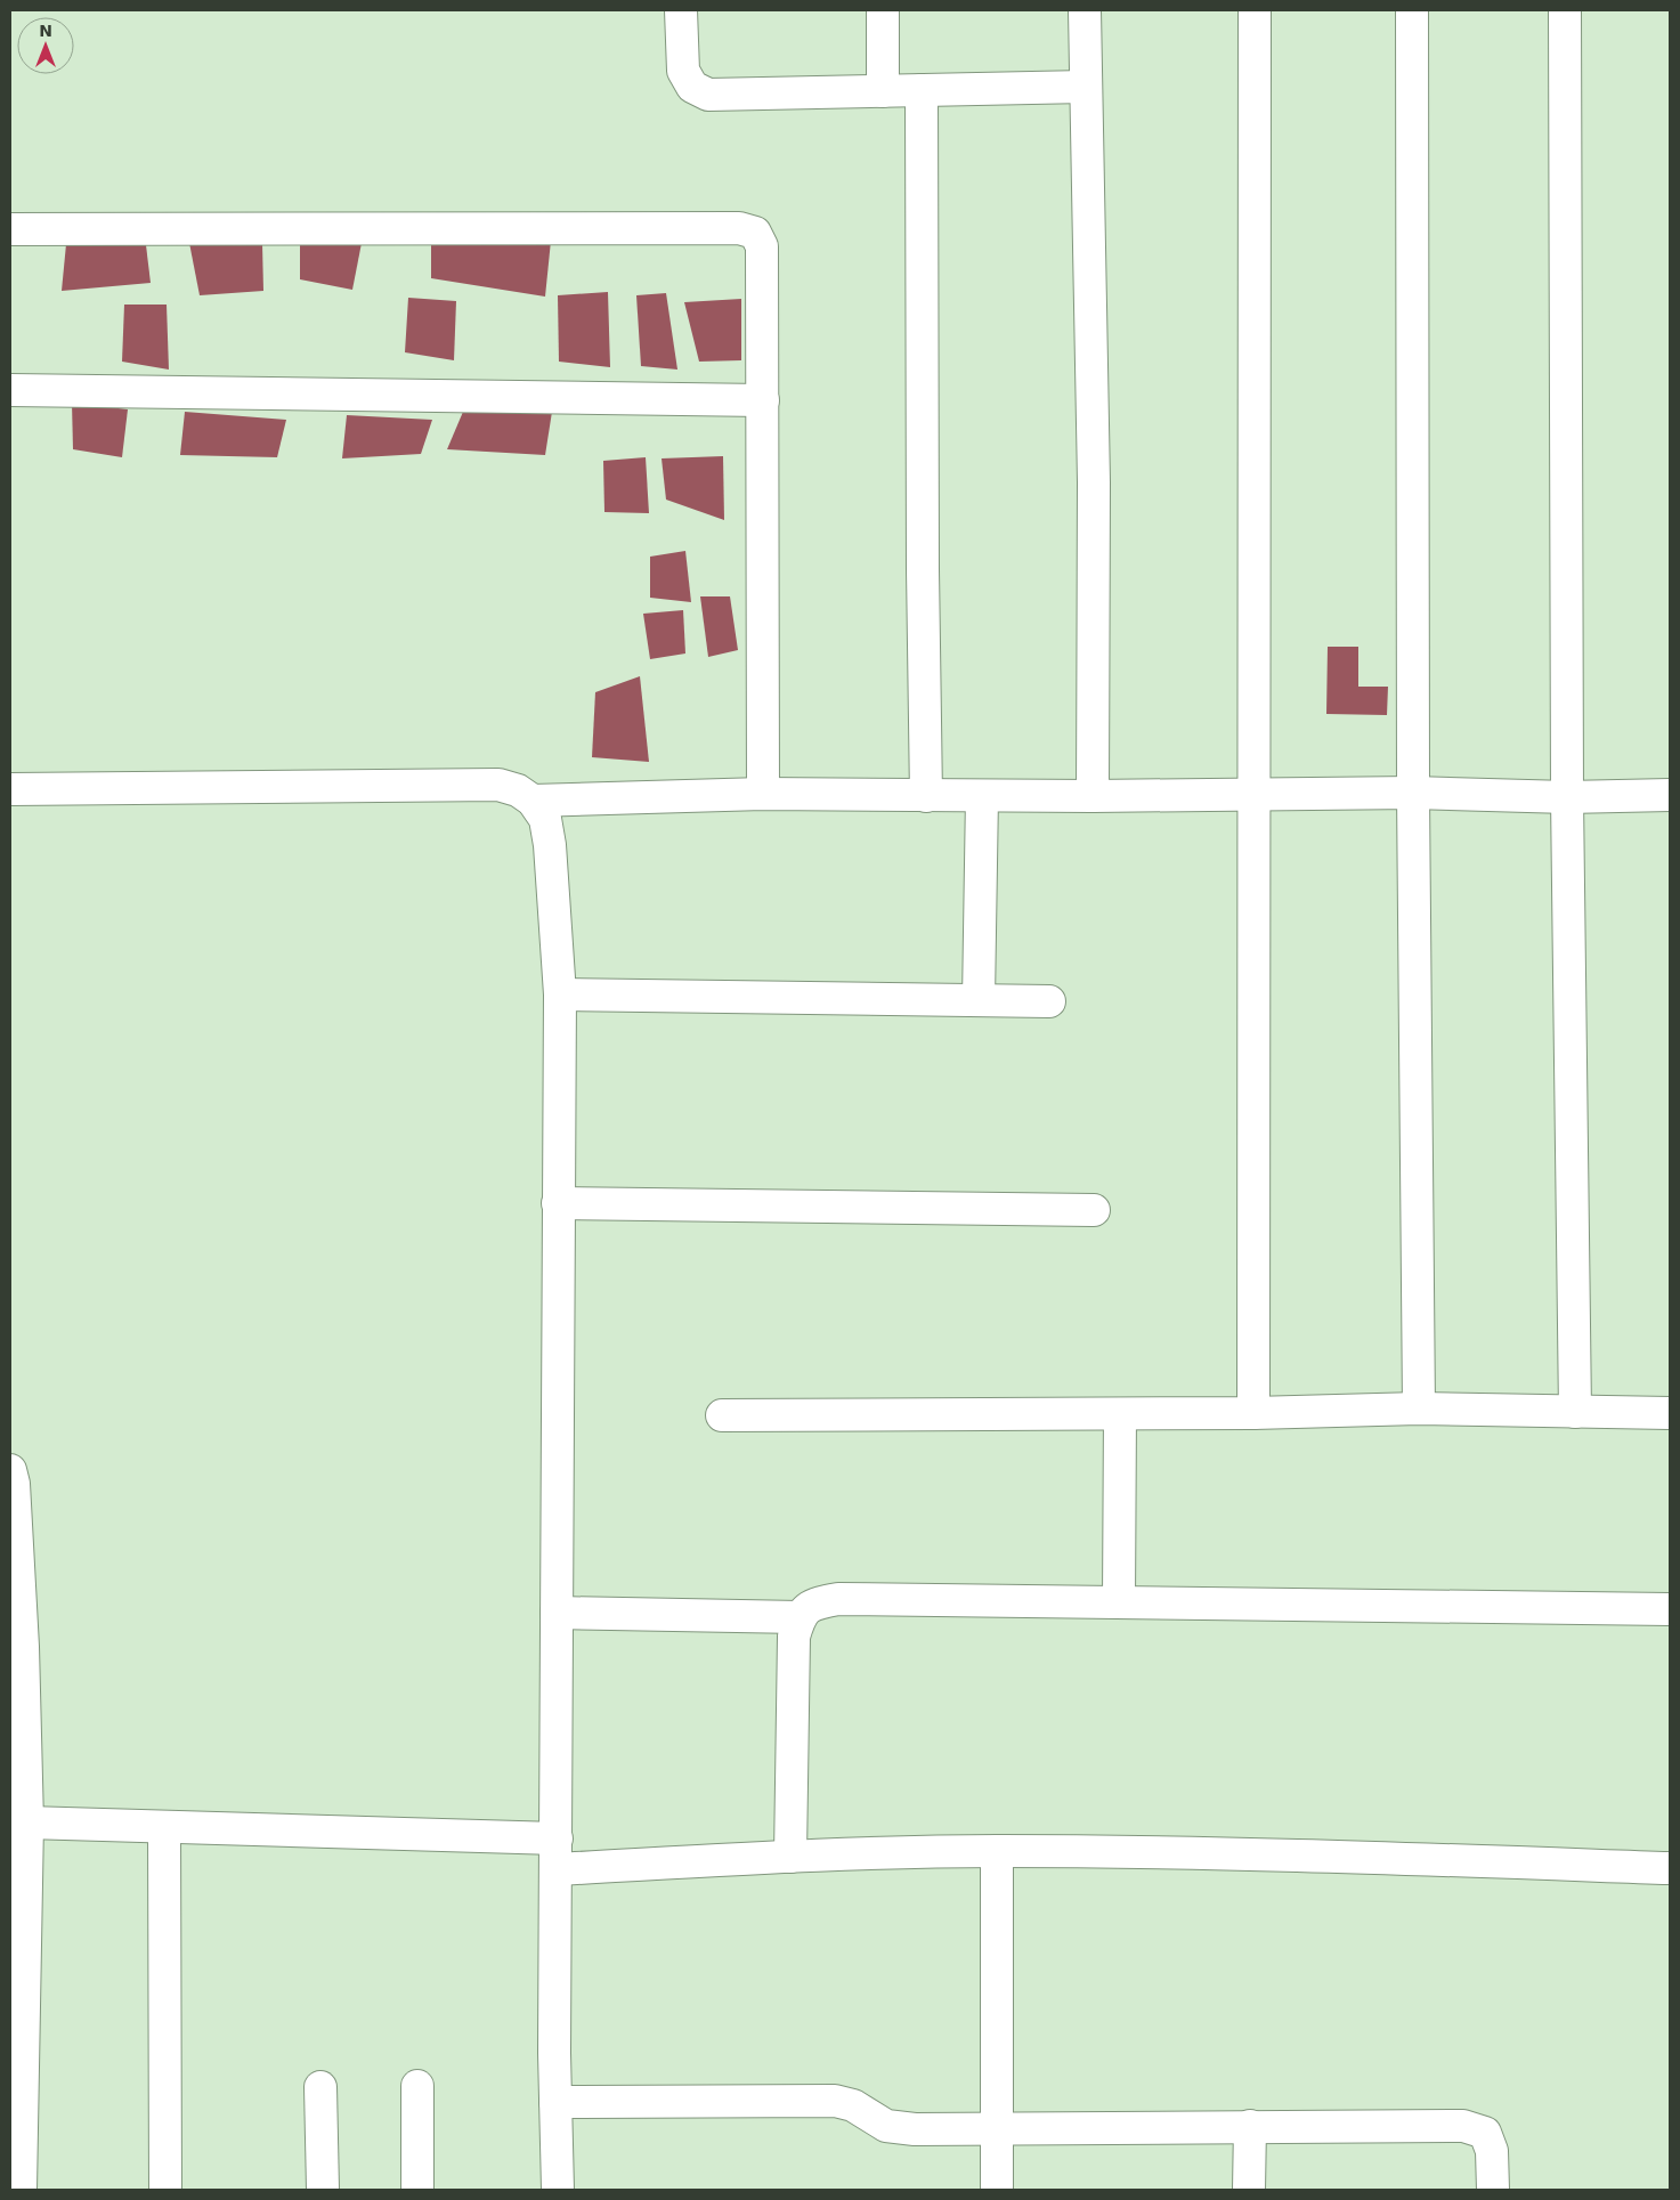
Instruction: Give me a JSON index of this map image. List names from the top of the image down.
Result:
{
  "north": "top"
}
